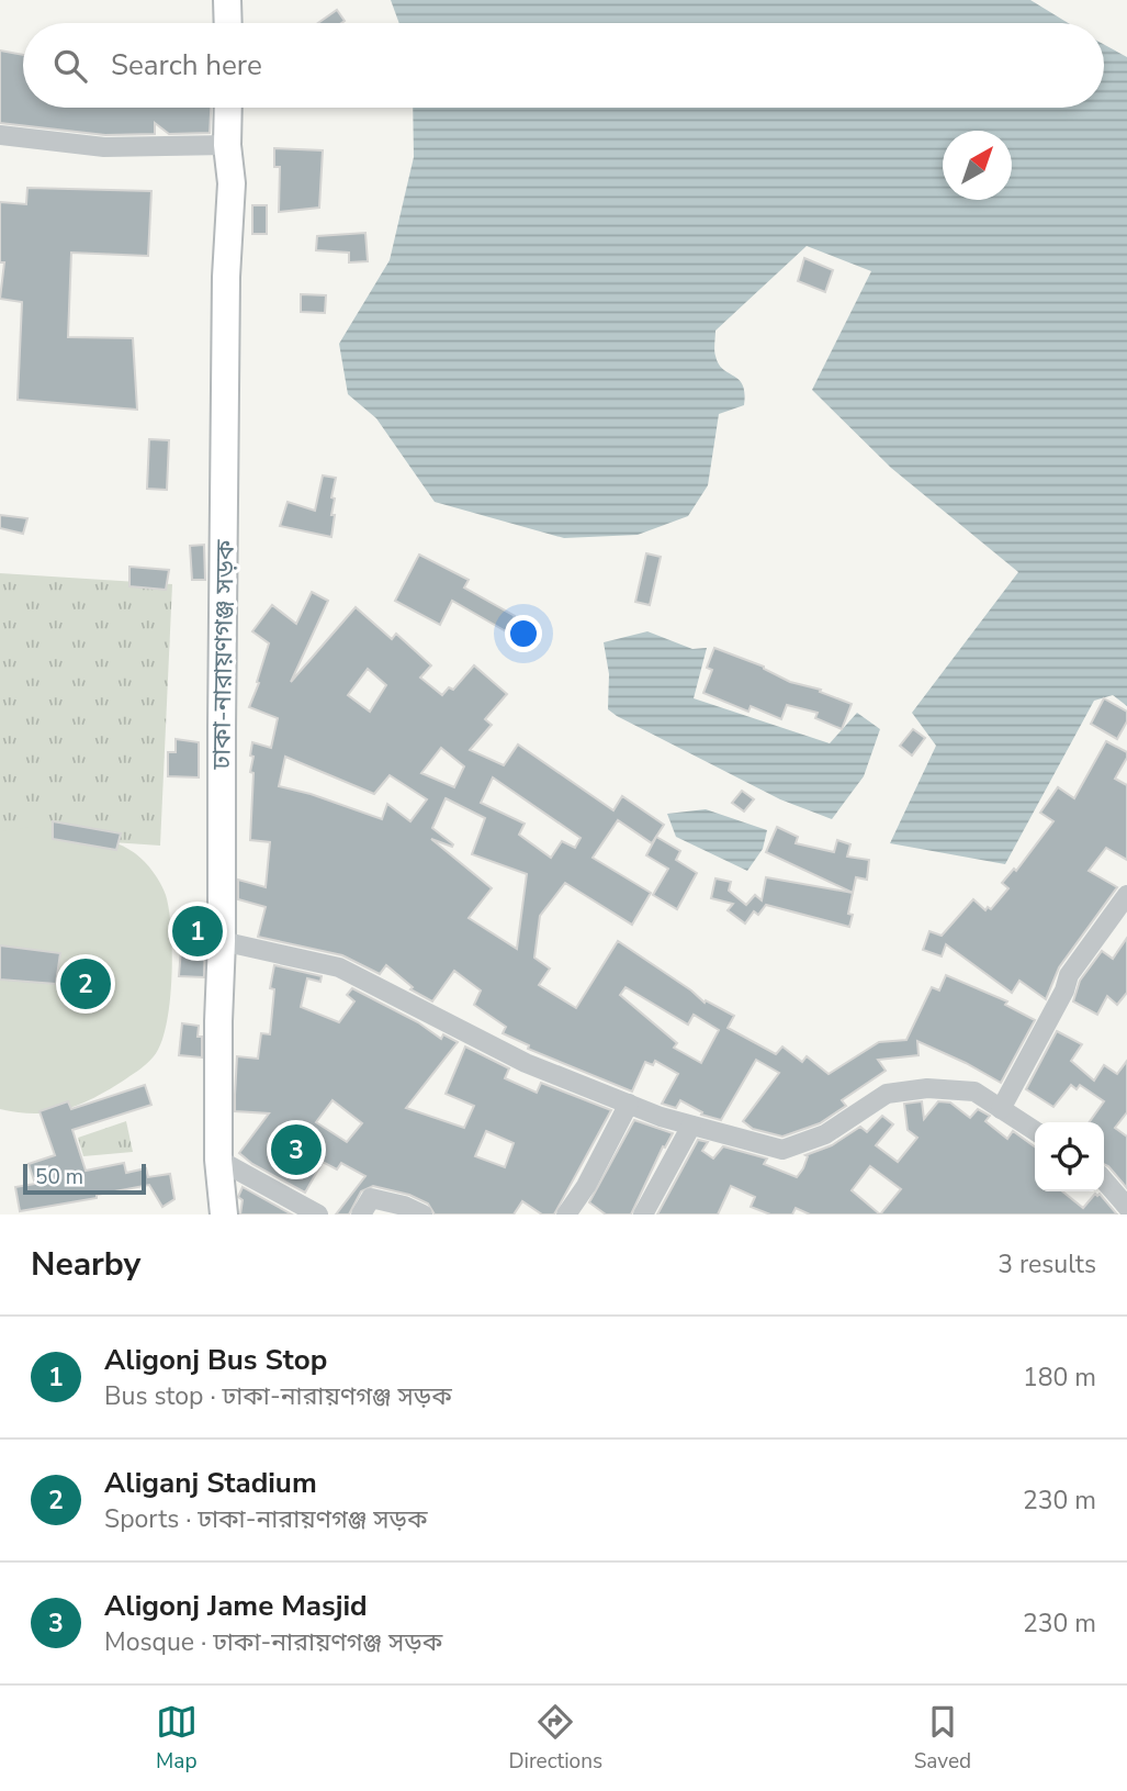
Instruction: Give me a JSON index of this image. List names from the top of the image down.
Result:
{
  "streets": {
    "highway": ["ঢাকা-নারায়ণগঞ্জ সড়ক"]
  },
  "scale_bar": "50 m",
  "north": "top right",
  "page": {
    "search": "Search here",
    "pins": ["1", "2", "3"],
    "scale": "50 m",
    "heading": ["Nearby", "3 results"],
    "list": [
      {
        "mark": "1",
        "name": "Aligonj Bus Stop",
        "note": "Bus stop · ঢাকা-নারায়ণগঞ্জ সড়ক",
        "value": "180 m"
      },
      {
        "mark": "2",
        "name": "Aliganj Stadium",
        "note": "Sports · ঢাকা-নারায়ণগঞ্জ সড়ক",
        "value": "230 m"
      },
      {
        "mark": "3",
        "name": "Aligonj Jame Masjid",
        "note": "Mosque · ঢাকা-নারায়ণগঞ্জ সড়ক",
        "value": "230 m"
      }
    ],
    "nav": ["Map", "Directions", "Saved"]
  }
}
